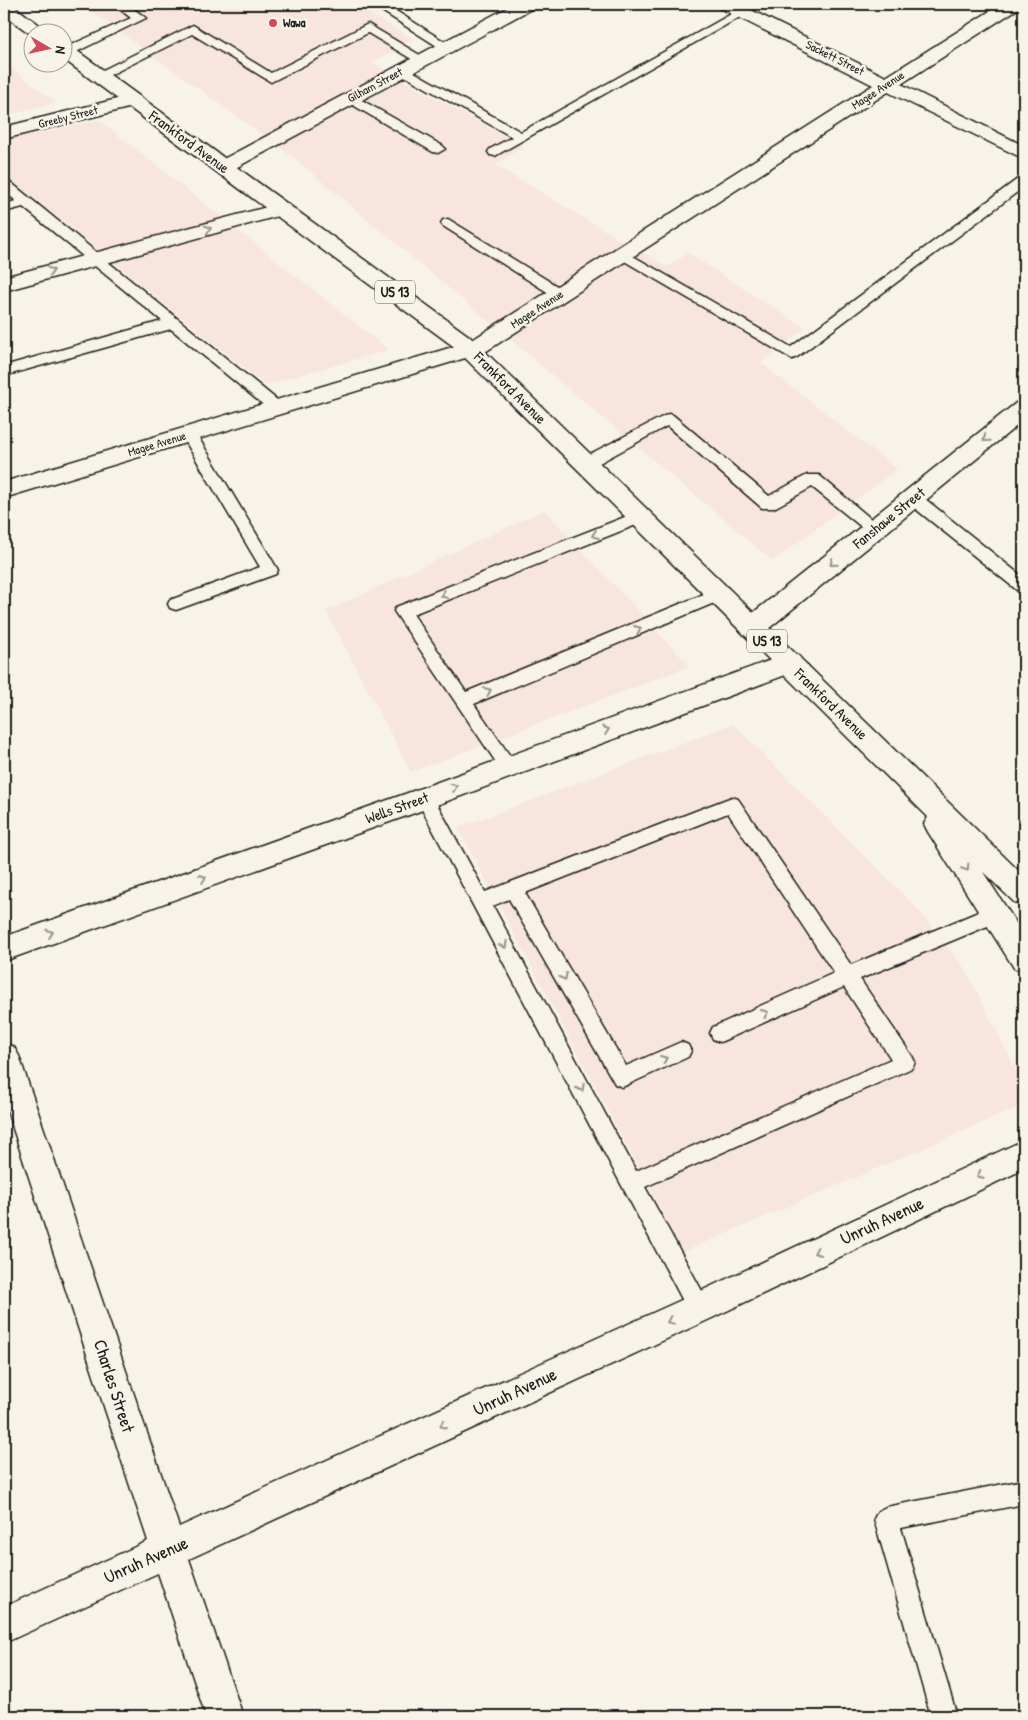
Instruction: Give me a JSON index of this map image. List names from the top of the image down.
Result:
{
  "streets": {
    "street": [
      "Sackett Street",
      "Gilham Street",
      "Magee Avenue",
      "Greeby Street",
      "Frankford Avenue",
      "US 13",
      "Fanshawe Street",
      "Wells Street",
      "Unruh Avenue",
      "Charles Street"
    ]
  },
  "crossings": [
    ["Sackett Street", "Magee Avenue"],
    ["Gilham Street", "Frankford Avenue"],
    ["Magee Avenue", "Frankford Avenue"],
    ["Greeby Street", "Frankford Avenue"],
    ["Frankford Avenue", "Fanshawe Street"],
    ["Frankford Avenue", "Wells Street"],
    ["Unruh Avenue", "Charles Street"]
  ],
  "one_way": ["Fanshawe Street", "Wells Street", "Unruh Avenue"],
  "places": ["Wawa"],
  "north": "right"
}
